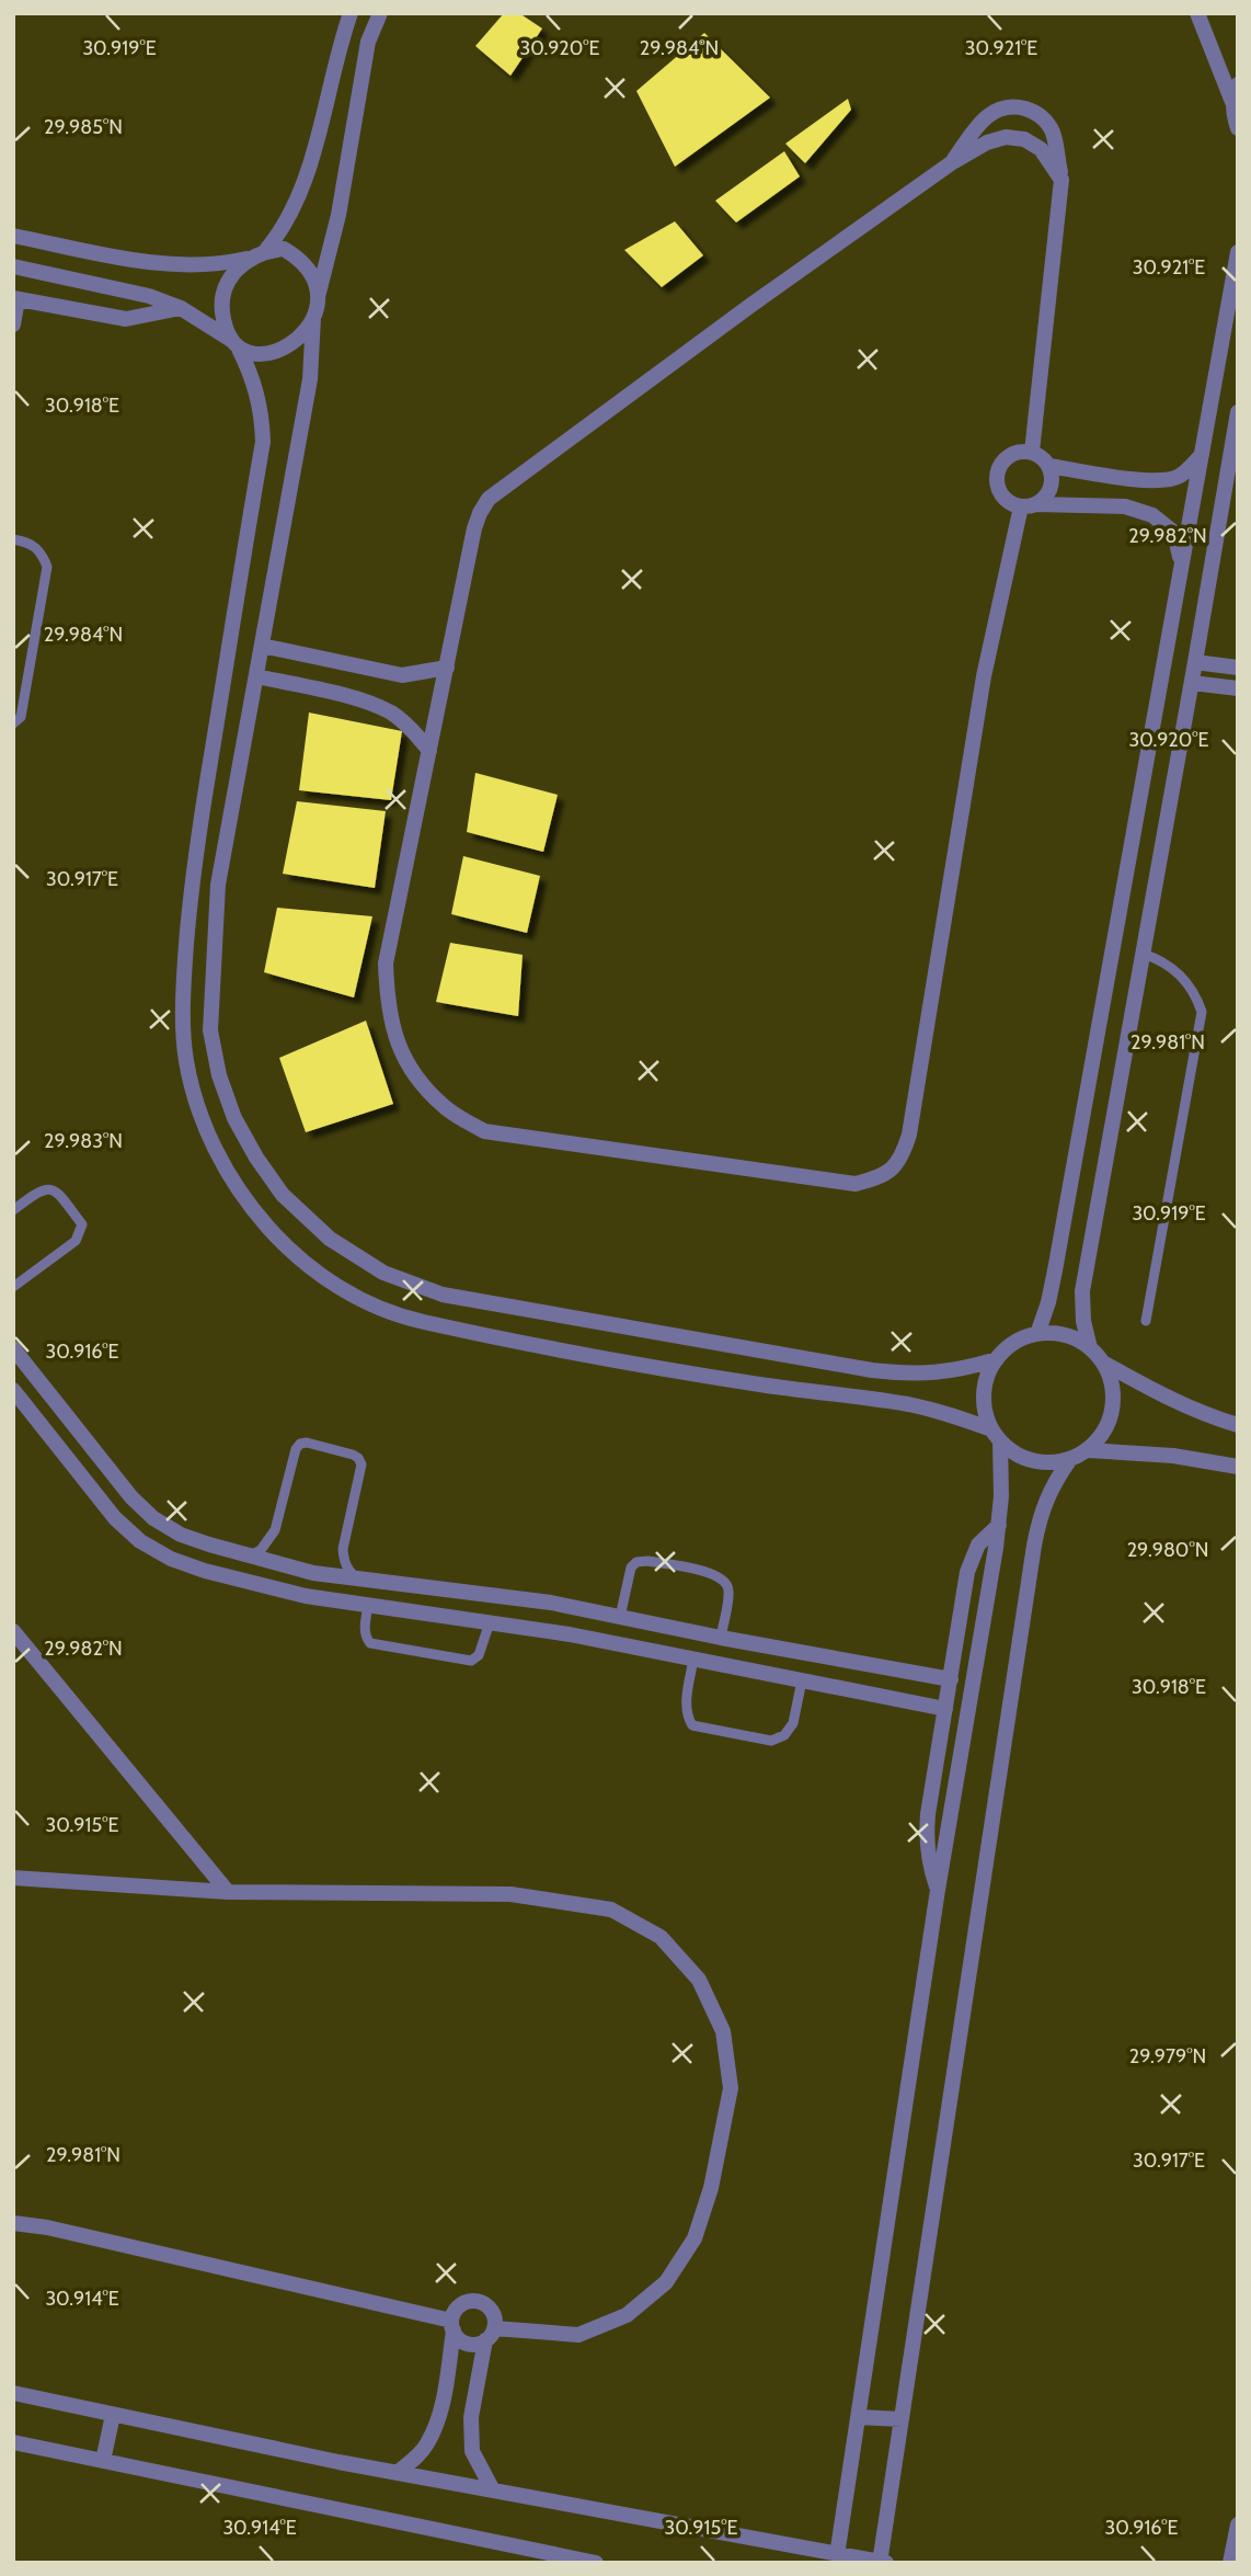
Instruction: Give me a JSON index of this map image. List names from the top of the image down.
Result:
{
  "coordinates": [
    "29.984°N",
    "30.919°E",
    "30.921°E",
    "30.920°E",
    "29.985°N",
    "30.918°E",
    "29.982°N",
    "30.917°E",
    "29.981°N",
    "29.983°N",
    "30.916°E",
    "29.980°N",
    "30.915°E",
    "29.979°N",
    "30.914°E"
  ]
}
